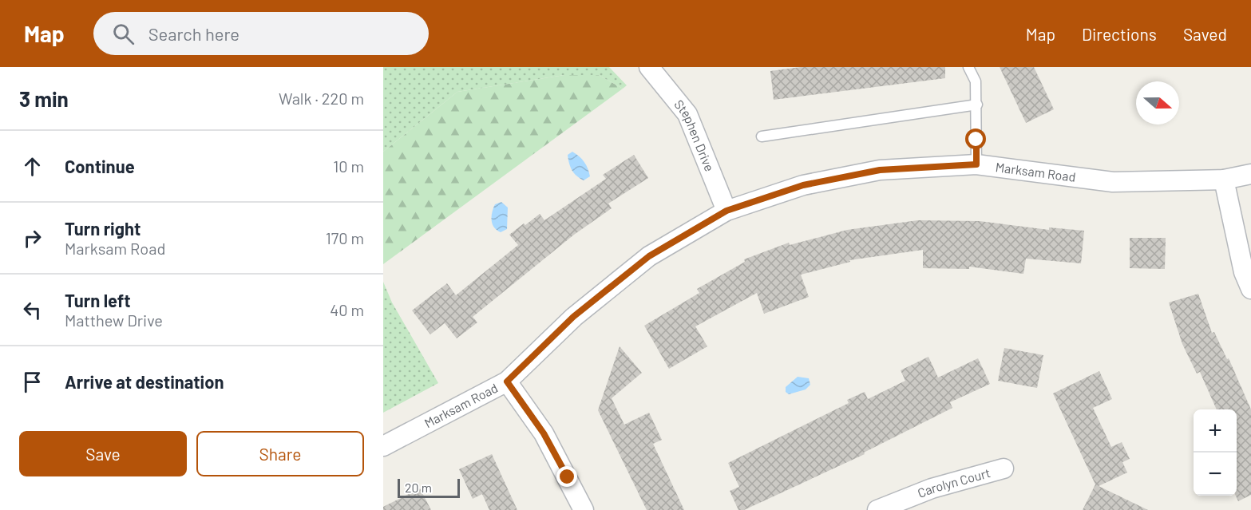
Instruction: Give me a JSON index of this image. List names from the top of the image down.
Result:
{
  "streets": {
    "street": ["Stephen Drive", "Marksam Road", "Carolyn Court"]
  },
  "crossings": [
    ["Stephen Drive", "Marksam Road"]
  ],
  "scale_bar": "20 m",
  "north": "right",
  "page": {
    "header": "Map",
    "search": "Search here",
    "nav": ["Map", "Directions", "Saved"],
    "heading": ["3 min", "Walk · 220 m"],
    "list": [
      ["Continue", "10 m"],
      ["Turn right", "Marksam Road", "170 m"],
      ["Turn left", "Matthew Drive", "40 m"],
      "Arrive at destination"
    ],
    "map_buttons": ["+", "−"],
    "buttons": ["Save", "Share"],
    "scale": "20 m"
  }
}
